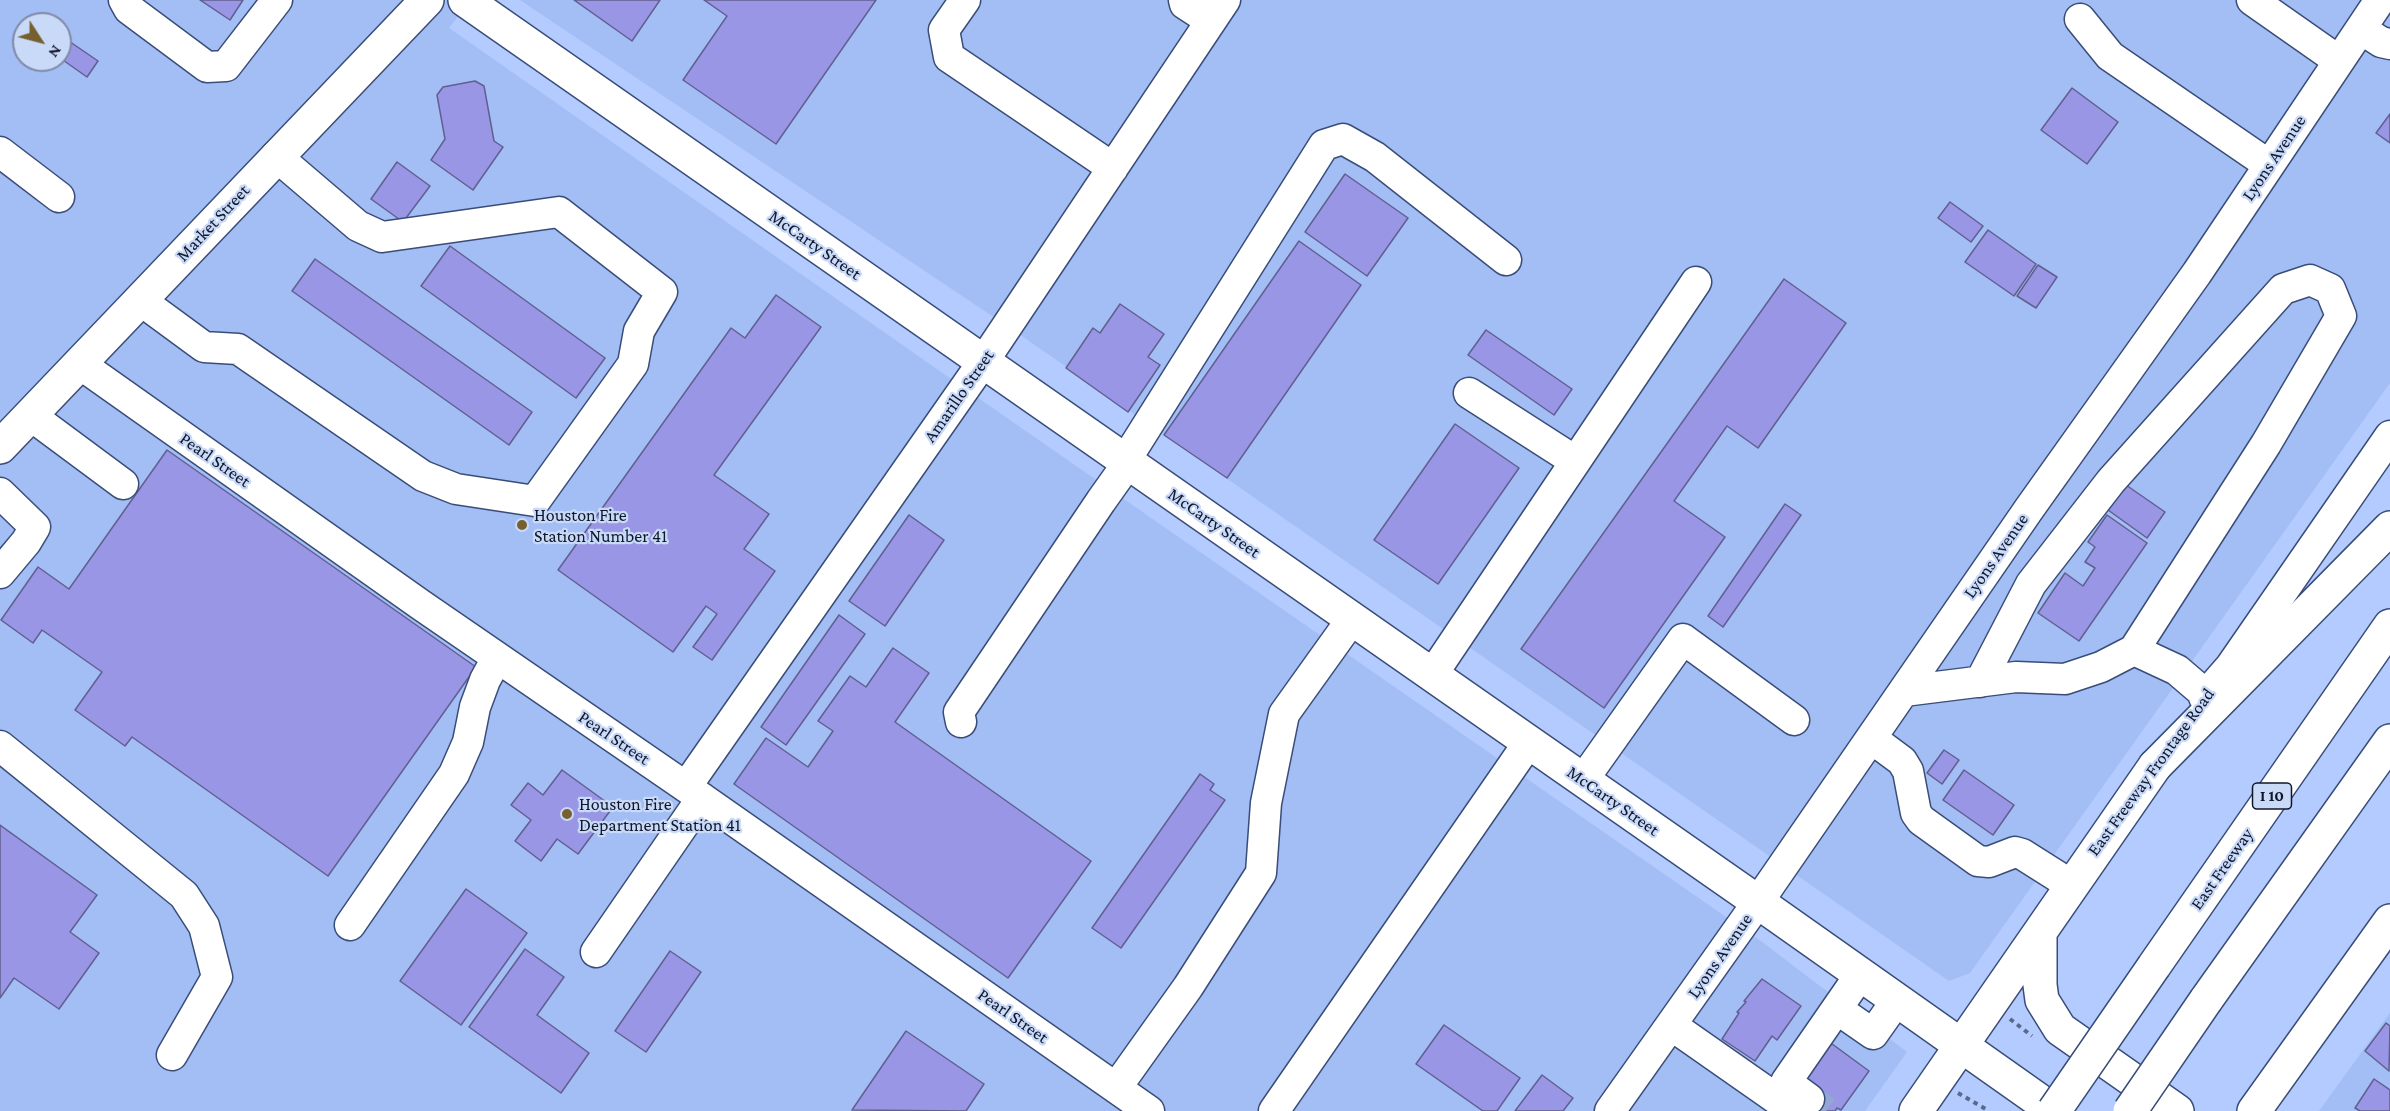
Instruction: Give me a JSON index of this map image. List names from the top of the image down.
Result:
{
  "streets": {
    "main road": [
      "Market Street",
      "McCarty Street",
      "East Freeway Frontage Road",
      "I 10",
      "East Freeway"
    ],
    "street": ["Lyons Avenue", "Amarillo Street", "Pearl Street"]
  },
  "crossings": [
    ["Lyons Avenue", "McCarty Street"],
    ["Market Street", "Pearl Street"],
    ["McCarty Street", "Amarillo Street"],
    ["McCarty Street", "East Freeway Frontage Road"],
    ["McCarty Street", "East Freeway"],
    ["Amarillo Street", "Pearl Street"]
  ],
  "places": ["Houston Fire Station Number 41", "Houston Fire Department Station 41"],
  "north": "bottom right"
}
